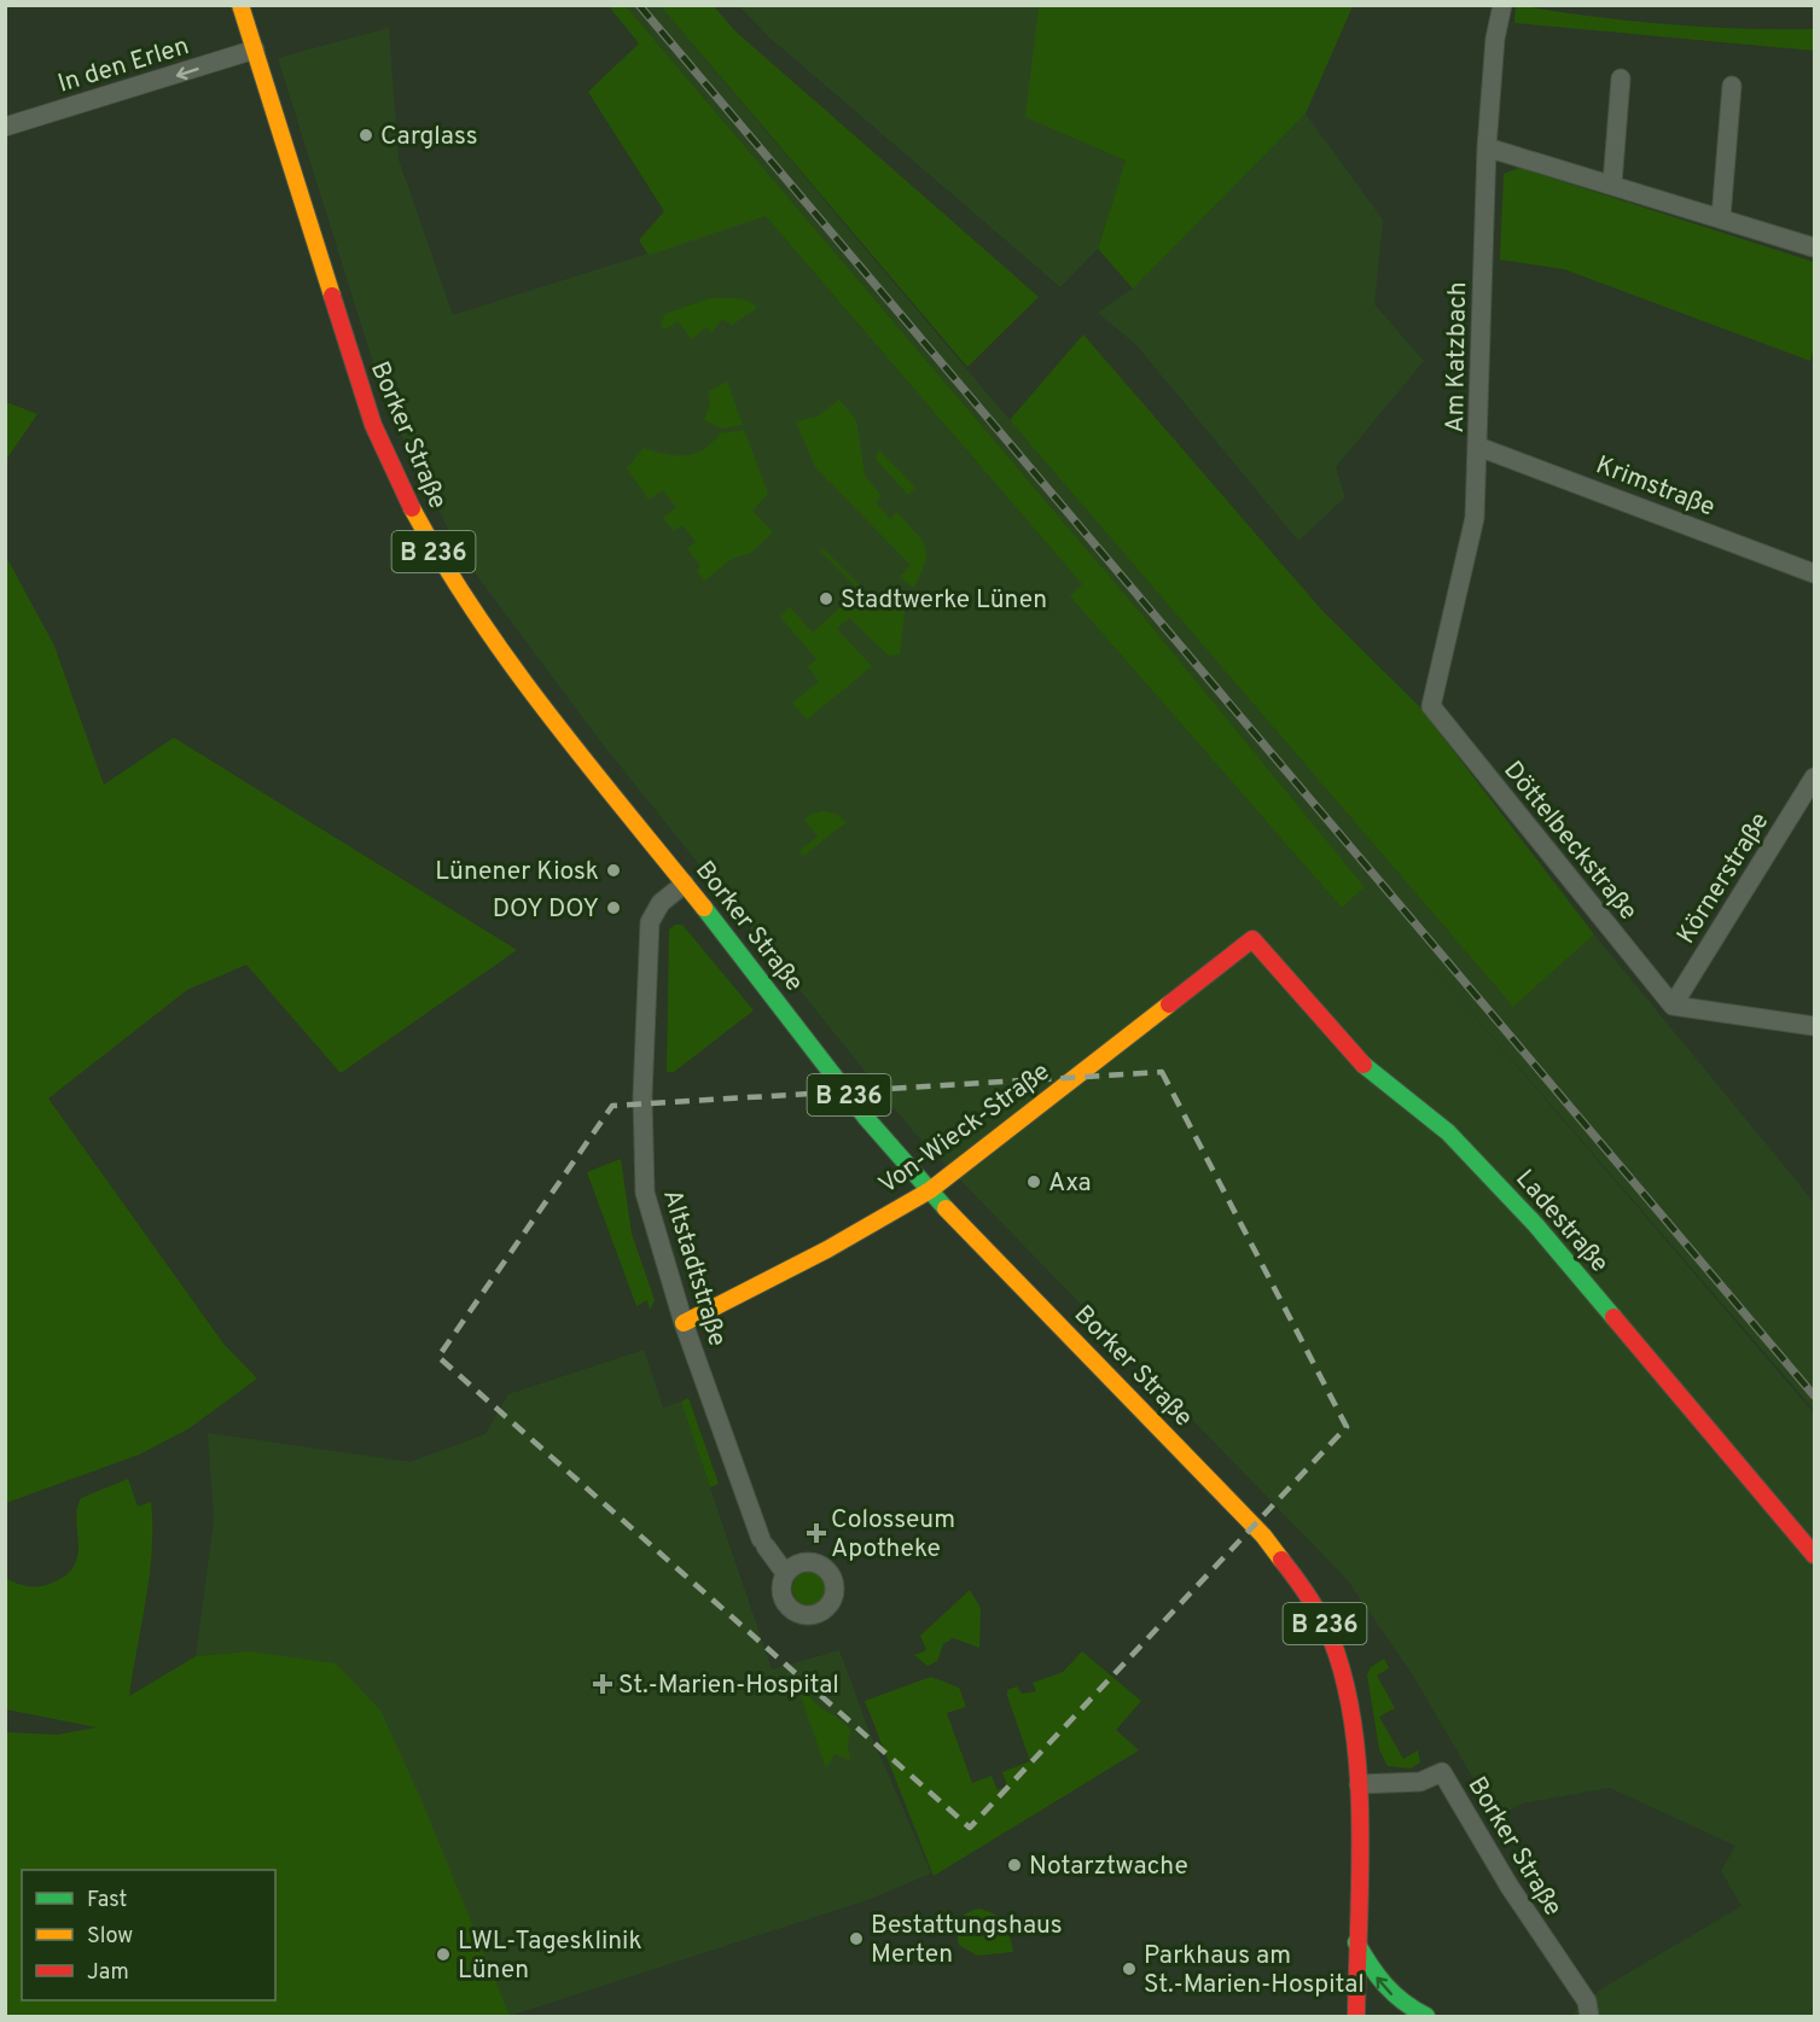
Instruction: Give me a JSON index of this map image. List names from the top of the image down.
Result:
{
  "streets": {
    "main road": [
      "Borker Straße",
      "B 236",
      "Von-Wieck-Straße",
      "Ladestraße"
    ],
    "street": [
      "In den Erlen",
      "Am Katzbach",
      "Krimstraße",
      "Döttelbeckstraße",
      "Körnerstraße",
      "Altstadtstraße"
    ]
  },
  "crossings": [
    ["In den Erlen", "Borker Straße"],
    ["Am Katzbach", "Krimstraße"],
    ["Am Katzbach", "Döttelbeckstraße"],
    ["Borker Straße", "Von-Wieck-Straße"],
    ["Borker Straße", "Altstadtstraße"],
    ["Döttelbeckstraße", "Körnerstraße"],
    ["Von-Wieck-Straße", "Ladestraße"],
    ["Von-Wieck-Straße", "Altstadtstraße"]
  ],
  "one_way": ["In den Erlen"],
  "places": {
    "other": [
      "Carglass",
      "Stadtwerke Lünen",
      "Lünener Kiosk",
      "DOY DOY",
      "Axa",
      "Notarztwache",
      "Bestattungshaus Merten",
      "LWL-Tagesklinik Lünen",
      "Parkhaus am St.-Marien-Hospital"
    ],
    "health": ["Colosseum Apotheke", "St.-Marien-Hospital"]
  },
  "legend": ["Fast", "Slow", "Jam"]
}
